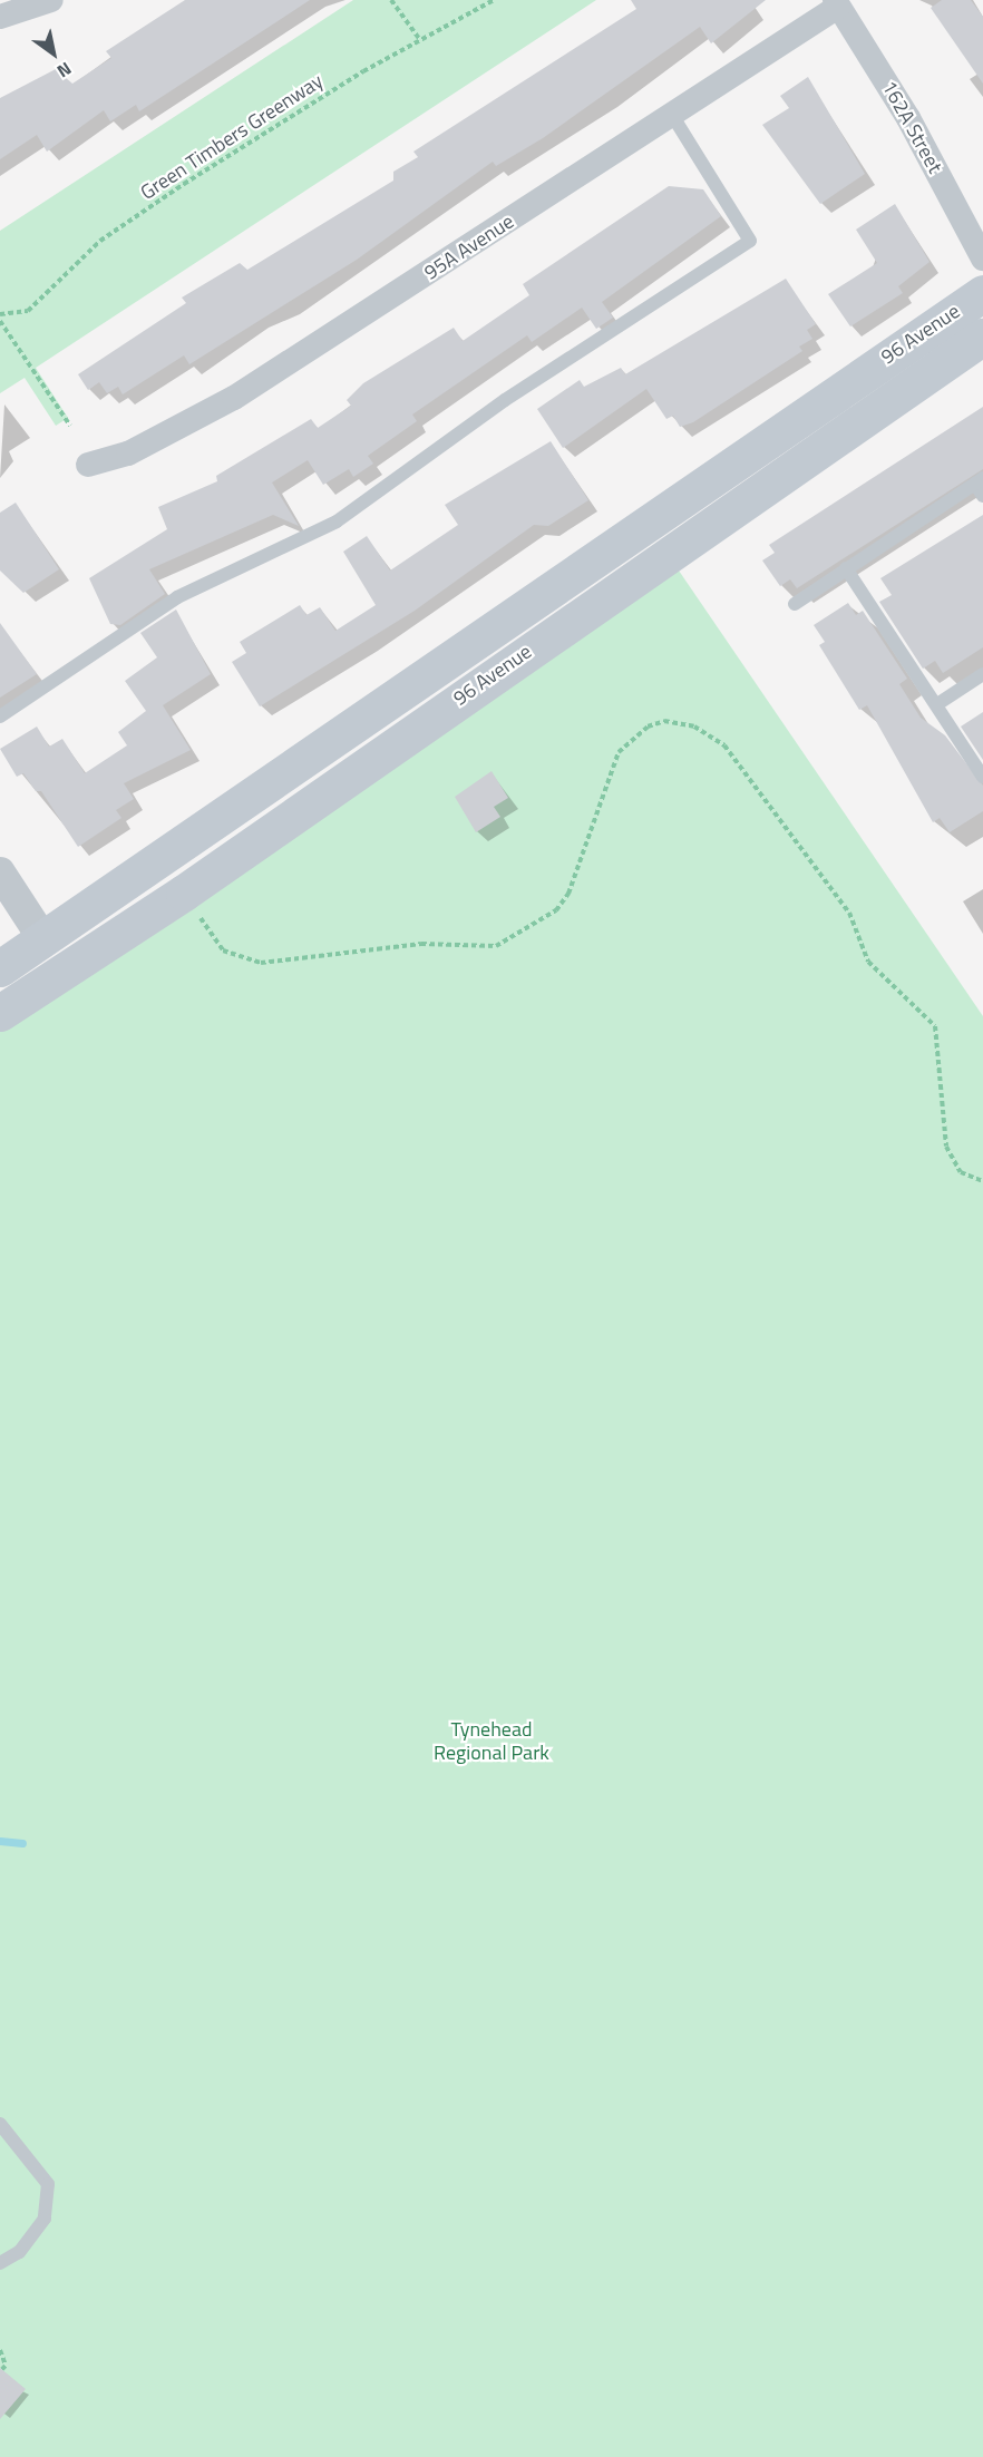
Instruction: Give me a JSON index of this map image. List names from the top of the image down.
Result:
{
  "streets": {
    "main road": ["96 Avenue"],
    "street": ["162A Street", "95A Avenue"],
    "path": ["Green Timbers Greenway"]
  },
  "crossings": [
    ["162A Street", "95A Avenue"]
  ],
  "parks": ["Tynehead Regional Park"],
  "north": "bottom right"
}
